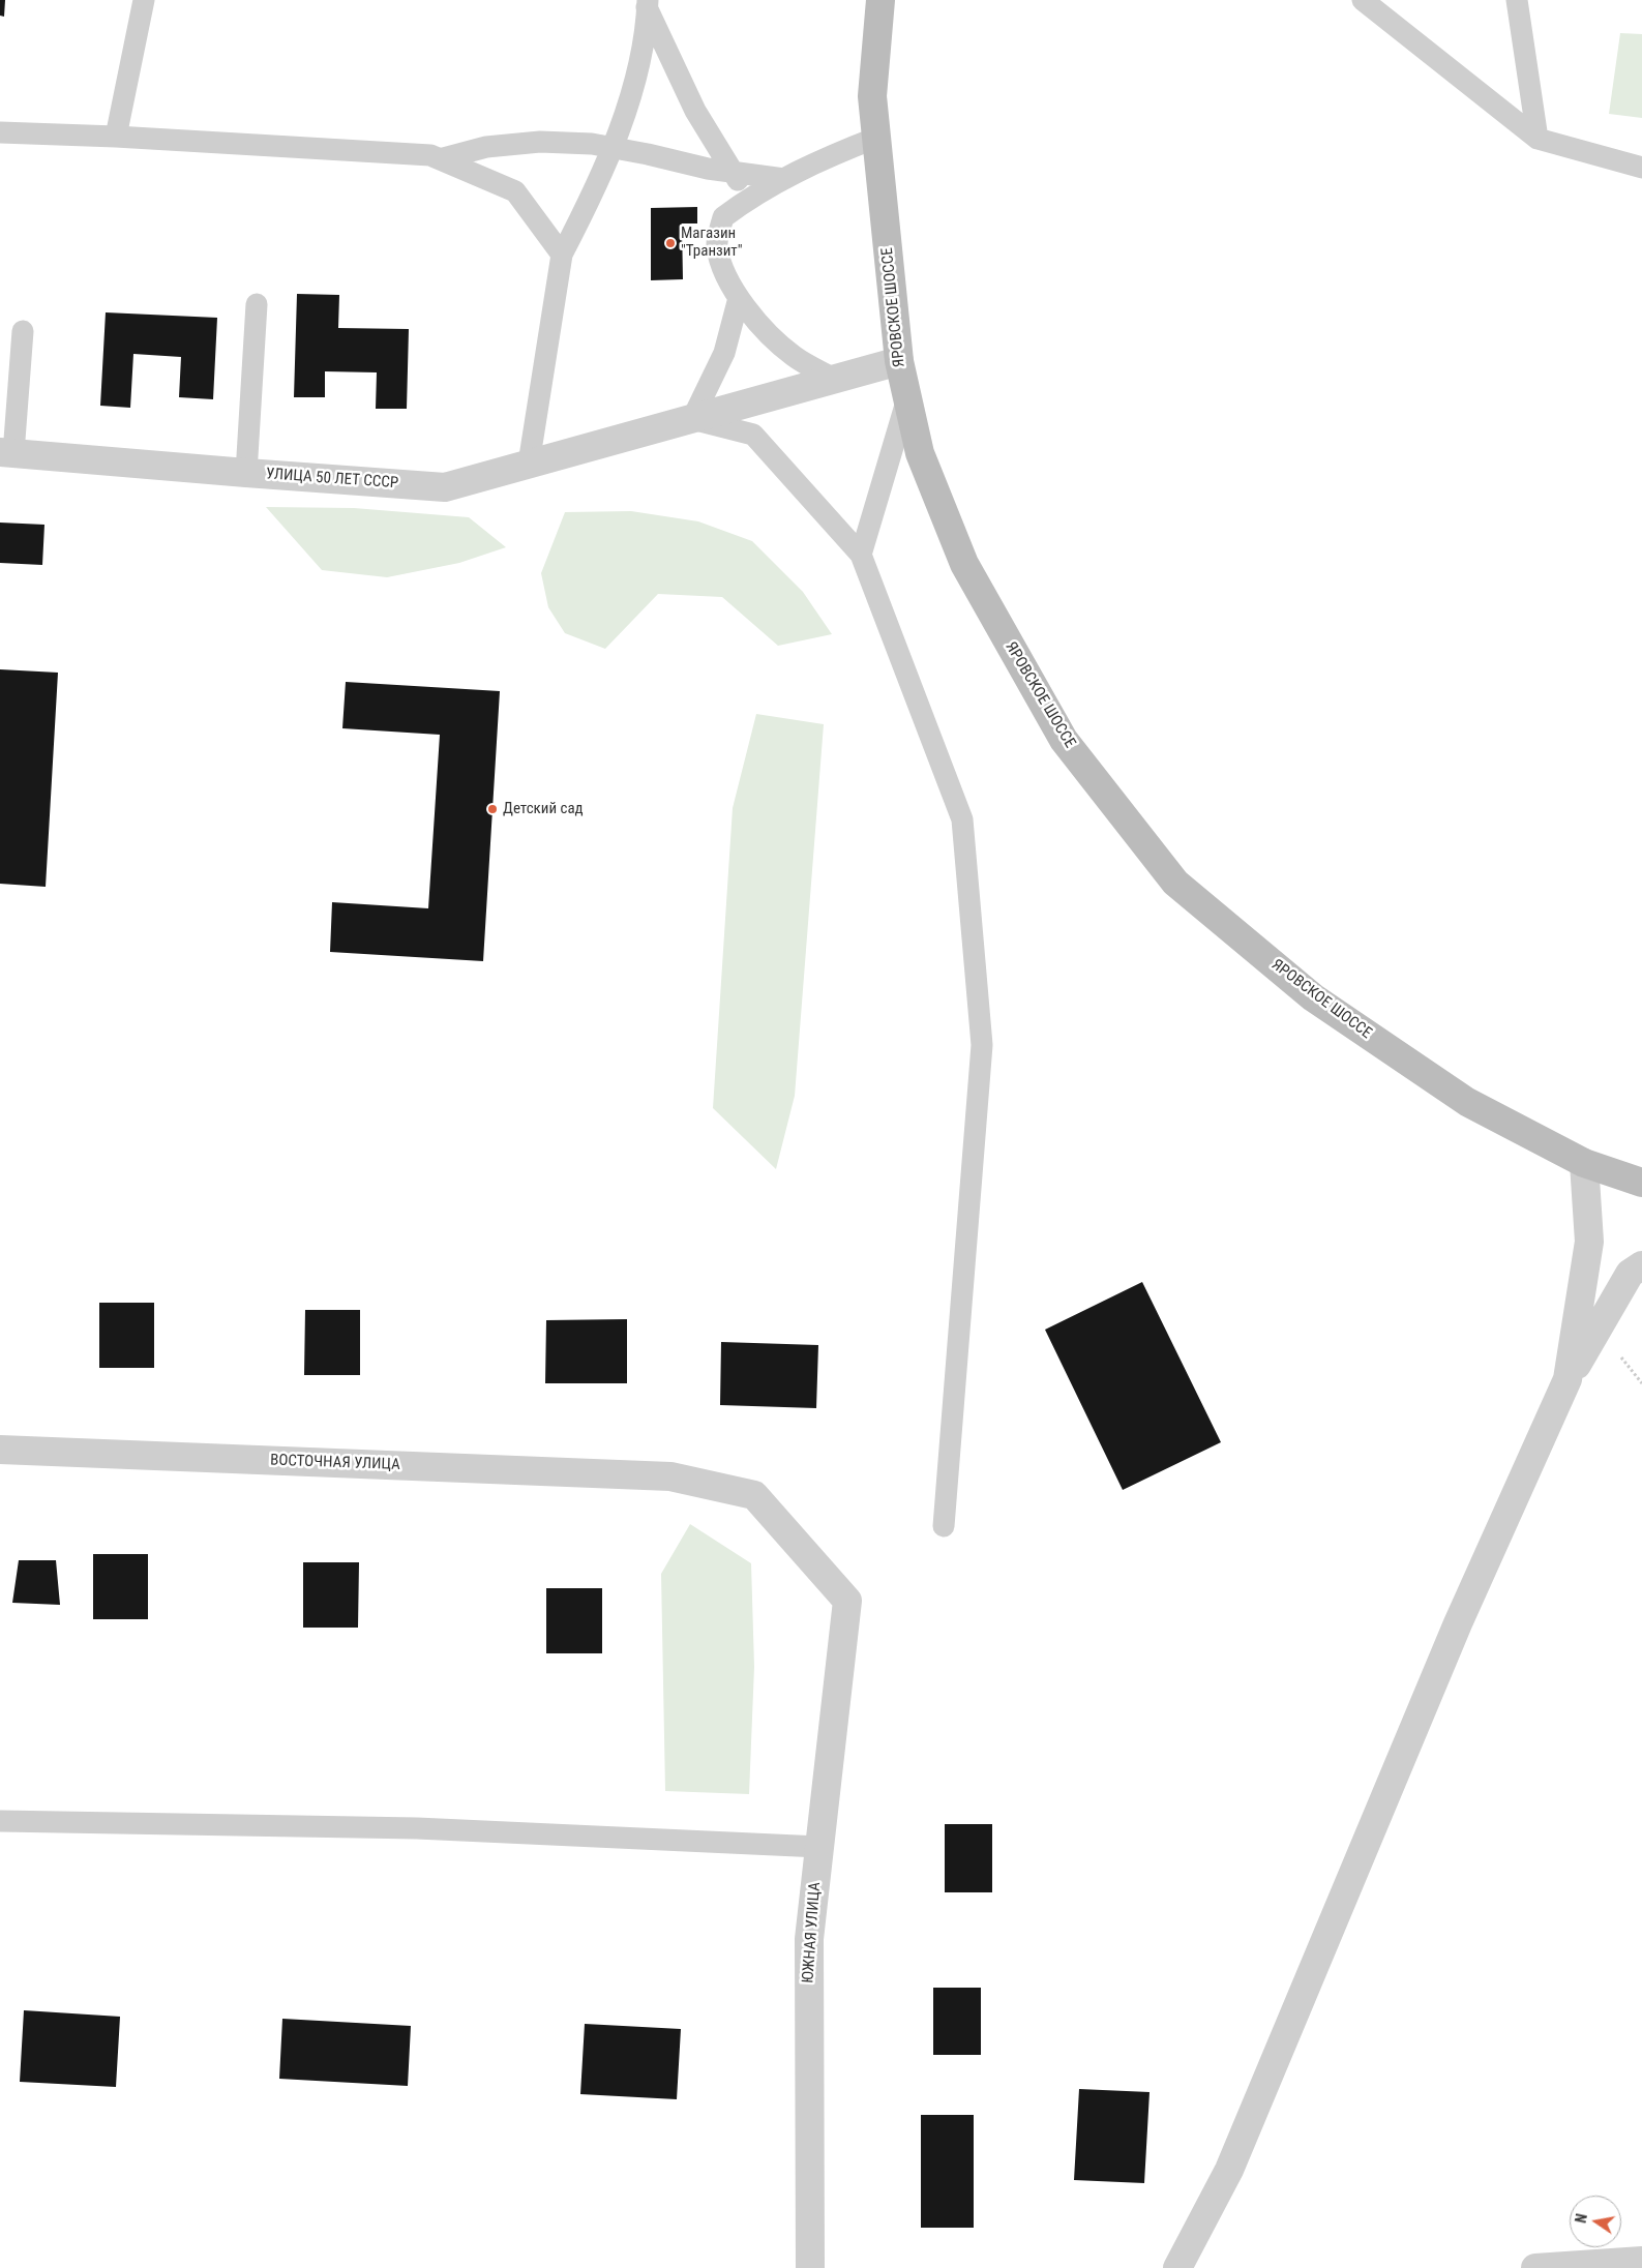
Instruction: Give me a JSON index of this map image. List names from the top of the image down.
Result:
{
  "streets": {
    "main road": ["ЯРОВСКОЕ ШОССЕ"],
    "street": ["УЛИЦА 50 ЛЕТ СССР", "ВОСТОЧНАЯ УЛИЦА", "ЮЖНАЯ УЛИЦА"]
  },
  "crossings": [
    ["ЯРОВСКОЕ ШОССЕ", "УЛИЦА 50 ЛЕТ СССР"],
    ["ВОСТОЧНАЯ УЛИЦА", "ЮЖНАЯ УЛИЦА"]
  ],
  "places": ["Магазин \"Транзит\"", "Детский сад"],
  "north": "left"
}
